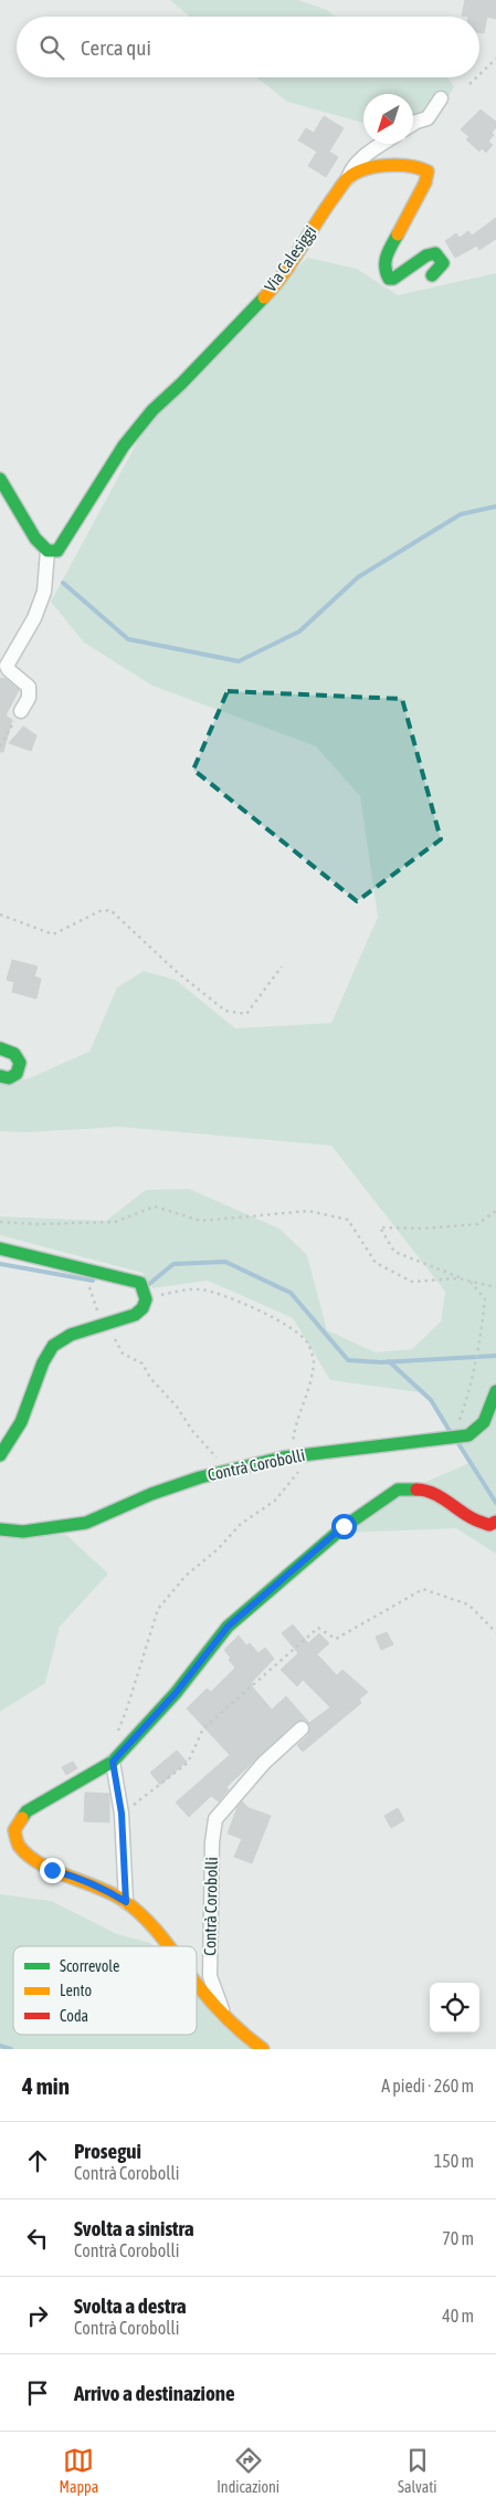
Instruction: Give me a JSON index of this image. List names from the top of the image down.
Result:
{
  "streets": {
    "street": ["Via Calesiggi", "Contrà Corobolli"]
  },
  "legend": ["Scorrevole", "Lento", "Coda"],
  "north": "bottom left",
  "page": {
    "search": "Cerca qui",
    "heading": ["4 min", "A piedi · 260 m"],
    "list": [
      ["Prosegui", "Contrà Corobolli", "150 m"],
      ["Svolta a sinistra", "Contrà Corobolli", "70 m"],
      ["Svolta a destra", "Contrà Corobolli", "40 m"],
      "Arrivo a destinazione"
    ],
    "nav": ["Mappa", "Indicazioni", "Salvati"]
  }
}
